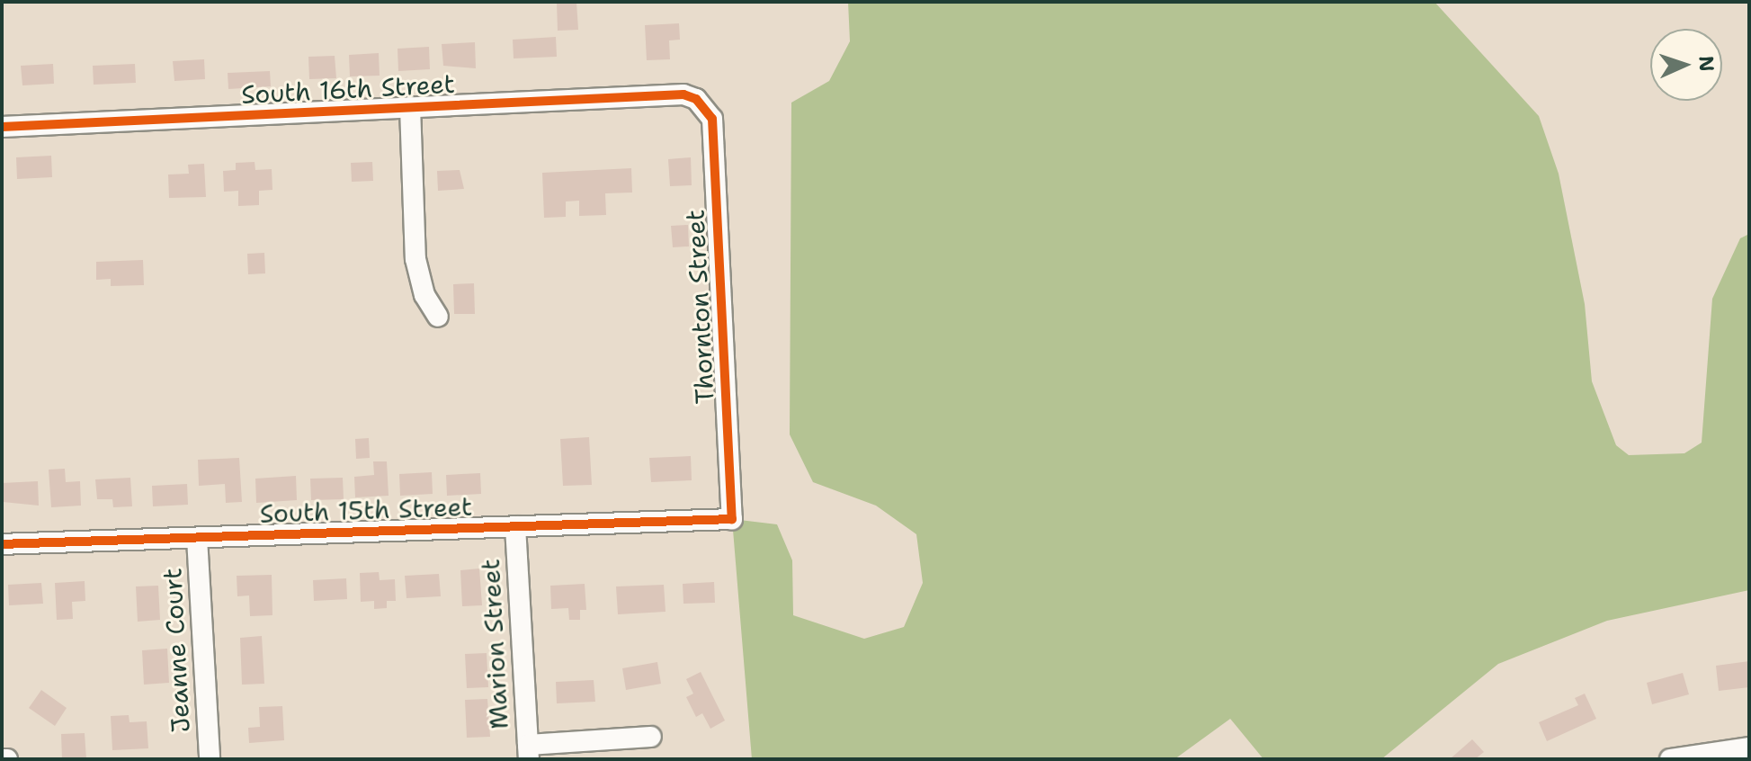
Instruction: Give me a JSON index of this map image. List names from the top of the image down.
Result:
{
  "streets": {
    "street": [
      "South 16th Street",
      "Thornton Street",
      "South 15th Street",
      "Marion Street",
      "Jeanne Court"
    ]
  },
  "crossings": [
    ["South 16th Street", "Thornton Street"],
    ["Thornton Street", "South 15th Street"],
    ["South 15th Street", "Marion Street"],
    ["South 15th Street", "Jeanne Court"]
  ],
  "north": "right"
}
